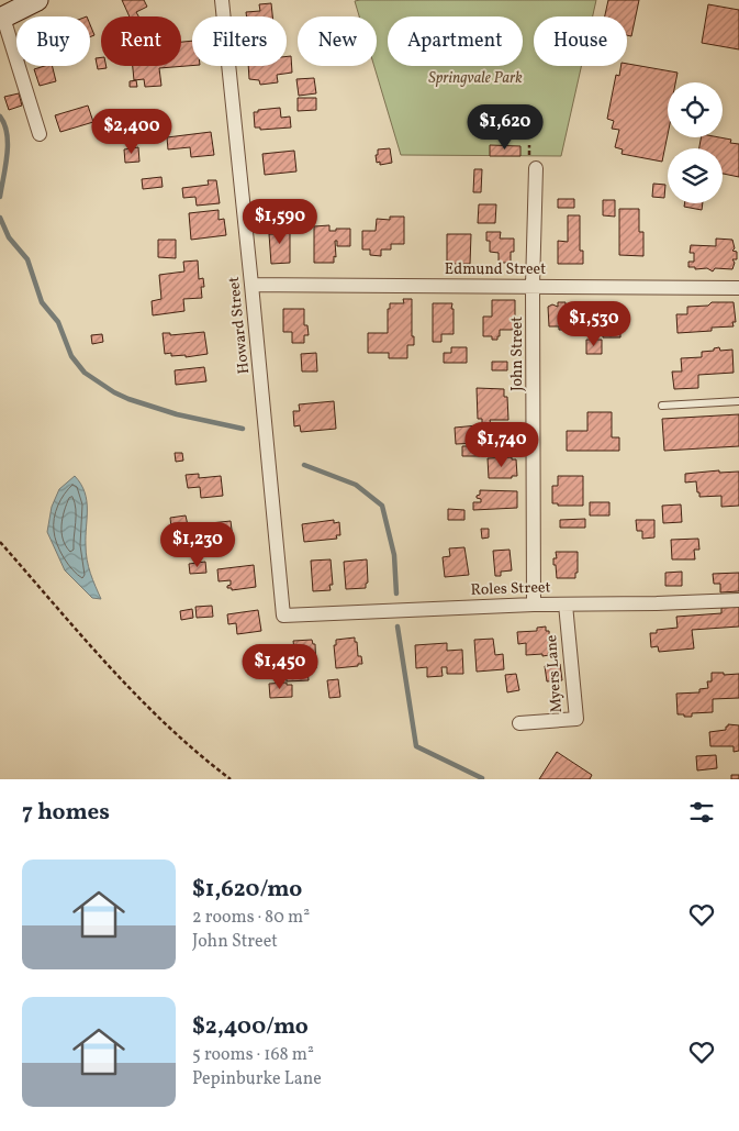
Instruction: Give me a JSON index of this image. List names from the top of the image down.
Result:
{
  "streets": {
    "street": [
      "Edmund Street",
      "Howard Street",
      "John Street",
      "Roles Street",
      "Myers Lane"
    ]
  },
  "crossings": [
    ["Edmund Street", "Howard Street"],
    ["Edmund Street", "John Street"],
    ["Howard Street", "Roles Street"],
    ["John Street", "Roles Street"],
    ["Roles Street", "Myers Lane"]
  ],
  "parks": ["Springvale Park"],
  "page": {
    "chip": [
      "Buy",
      "Rent",
      "Filters",
      "New",
      "Apartment",
      "House"
    ],
    "price": [
      "$1,620",
      "$2,400",
      "$1,590",
      "$1,530",
      "$1,740",
      "$1,230",
      "$1,450"
    ],
    "heading": "7 homes",
    "list": [
      {
        "name": "$1,620/mo",
        "note": "2 rooms · 80 m² · John Street"
      },
      {
        "name": "$2,400/mo",
        "note": "5 rooms · 168 m² · Pepinburke Lane"
      }
    ]
  }
}
